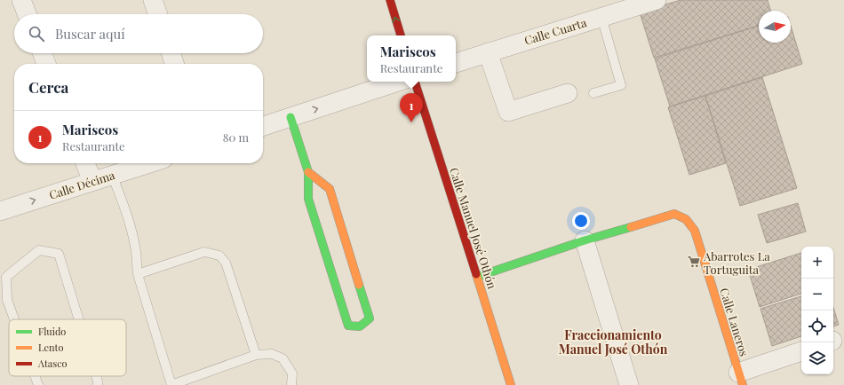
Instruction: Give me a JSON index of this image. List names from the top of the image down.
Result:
{
  "streets": {
    "street": [
      "Calle Cuarta",
      "Calle Décima",
      "Calle Manuel José Othón",
      "Calle Laneros"
    ]
  },
  "one_way": ["Calle Décima"],
  "districts": ["Fraccionamiento Manuel José Othón"],
  "places": {
    "supermarket": ["Abarrotes La Tortuguita"]
  },
  "legend": ["Fluido", "Lento", "Atasco"],
  "north": "right",
  "page": {
    "search": "Buscar aquí",
    "popup": ["Mariscos", "Restaurante"],
    "heading": "Cerca",
    "pins": "1",
    "list": [
      {
        "mark": "1",
        "name": "Mariscos",
        "note": "Restaurante",
        "value": "80 m"
      }
    ],
    "map_buttons": ["+", "−"]
  }
}
